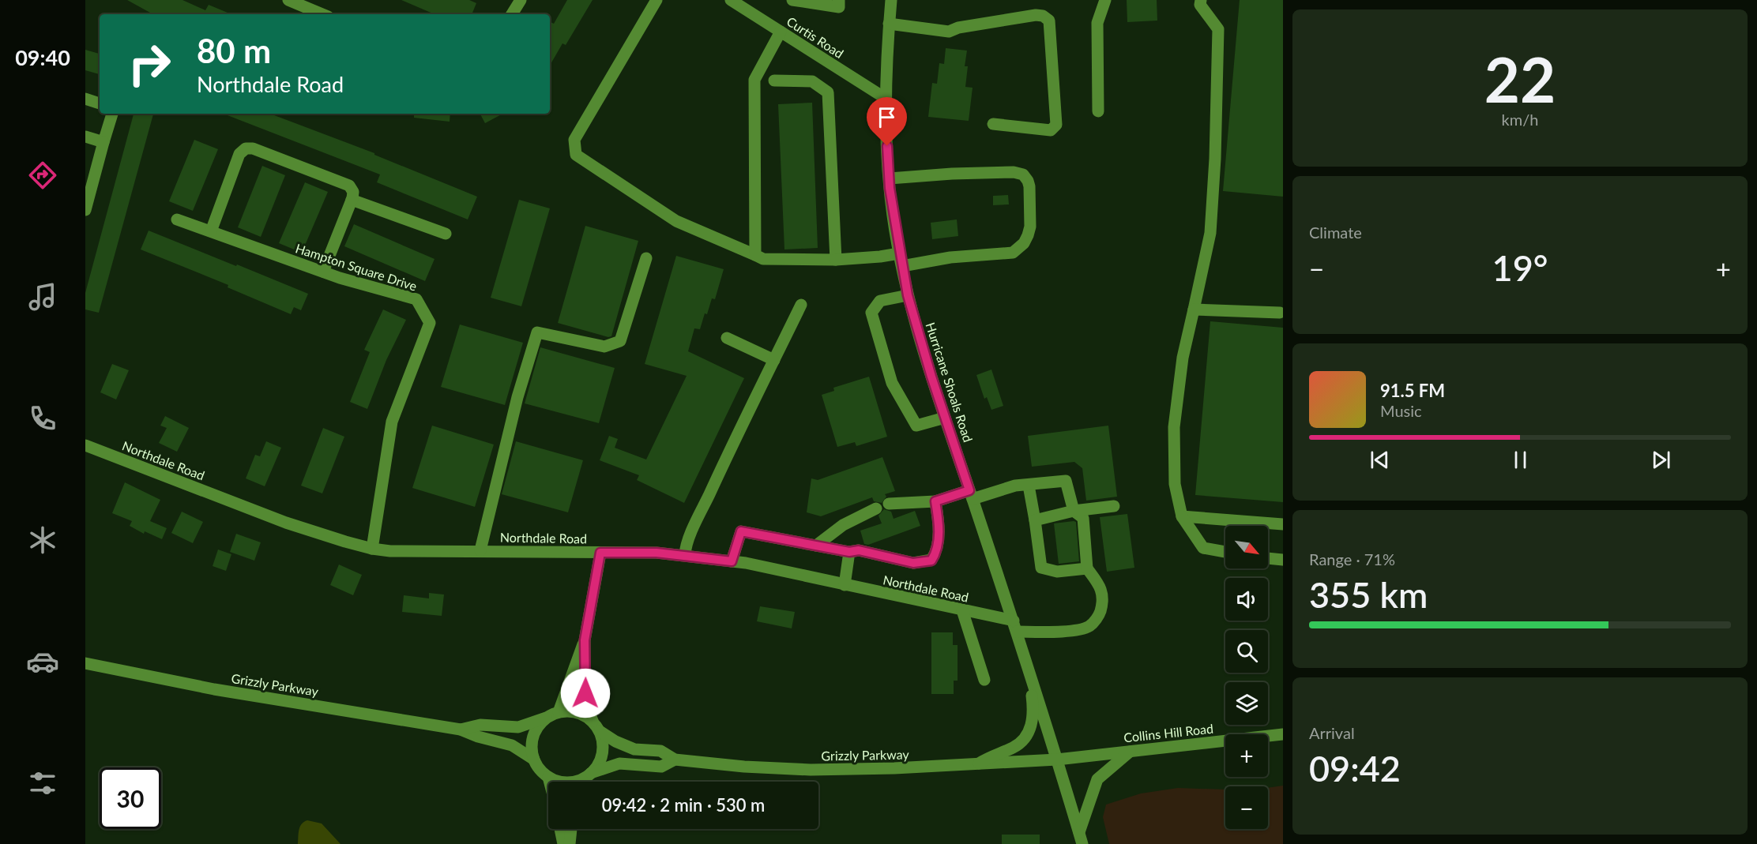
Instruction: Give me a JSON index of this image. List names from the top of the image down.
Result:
{
  "streets": {
    "street": [
      "Curtis Road",
      "Hampton Square Drive",
      "Hurricane Shoals Road",
      "Northdale Road",
      "Grizzly Parkway",
      "Collins Hill Road"
    ]
  },
  "crossings": [
    ["Curtis Road", "Hurricane Shoals Road"],
    ["Hampton Square Drive", "Northdale Road"],
    ["Hurricane Shoals Road", "Northdale Road"],
    ["Hurricane Shoals Road", "Grizzly Parkway"],
    ["Hurricane Shoals Road", "Collins Hill Road"],
    ["Grizzly Parkway", "Collins Hill Road"]
  ],
  "north": "bottom right",
  "page": {
    "tabs": "09:40",
    "tile": [
      ["22", "km/h"],
      "Climate",
      ["Range · 71%", "355 km"],
      ["Arrival", "09:42"]
    ],
    "turn": ["80 m", "Northdale Road"],
    "heat": ["−", "19°", "+"],
    "song": ["91.5 FM", "Music"],
    "map_buttons": ["+", "−"],
    "limit": "30",
    "trip": "09:42 · 2 min · 530 m"
  }
}
